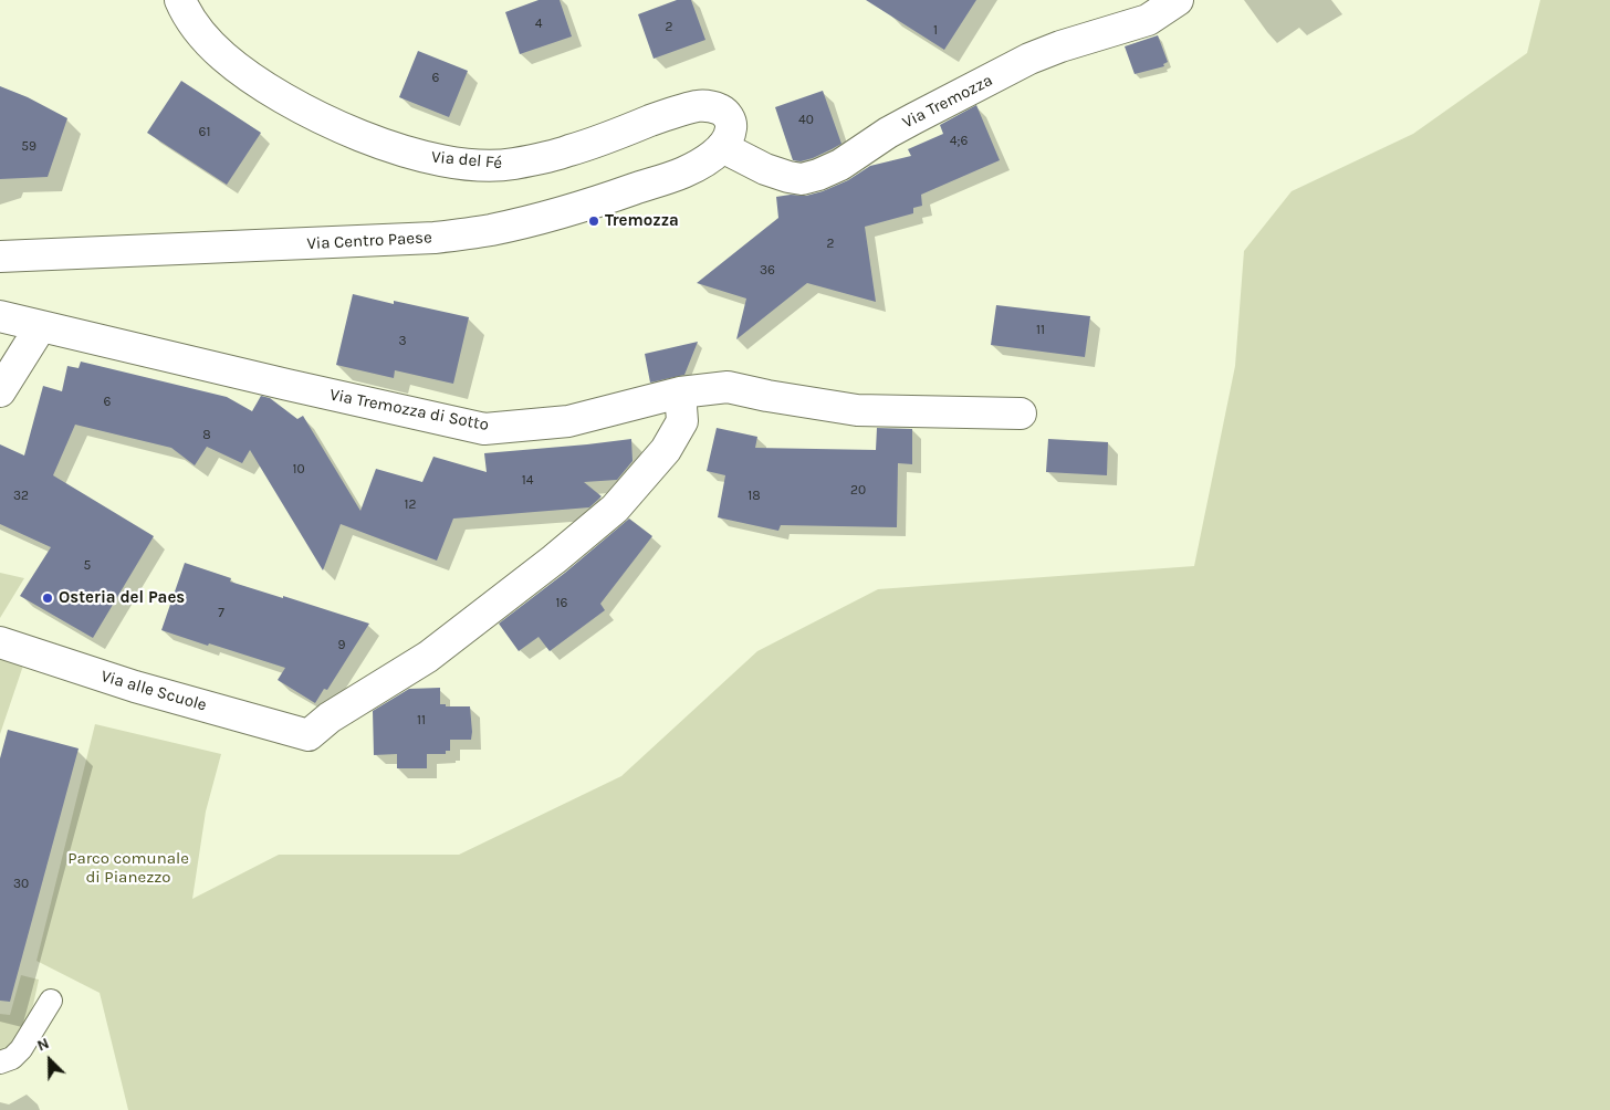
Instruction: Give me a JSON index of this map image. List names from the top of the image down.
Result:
{
  "streets": {
    "street": [
      "Via Tremozza",
      "Via del Fé",
      "Via Centro Paese",
      "Via Tremozza di Sotto",
      "Via alle Scuole"
    ]
  },
  "crossings": [
    ["Via Tremozza", "Via del Fé"],
    ["Via Tremozza", "Via Centro Paese"],
    ["Via del Fé", "Via Centro Paese"],
    ["Via Tremozza di Sotto", "Via alle Scuole"]
  ],
  "parks": ["Parco comunale di Pianezzo"],
  "places": ["Tremozza", "Osteria del Paes"],
  "house_numbers": [
    "4",
    "2",
    "1",
    "6",
    "40",
    "61",
    "4;6",
    "59",
    "2",
    "36",
    "11",
    "3",
    "6",
    "8",
    "10",
    "14",
    "20",
    "32",
    "18",
    "12",
    "5",
    "16",
    "7",
    "9",
    "11",
    "30"
  ],
  "north": "top left"
}
